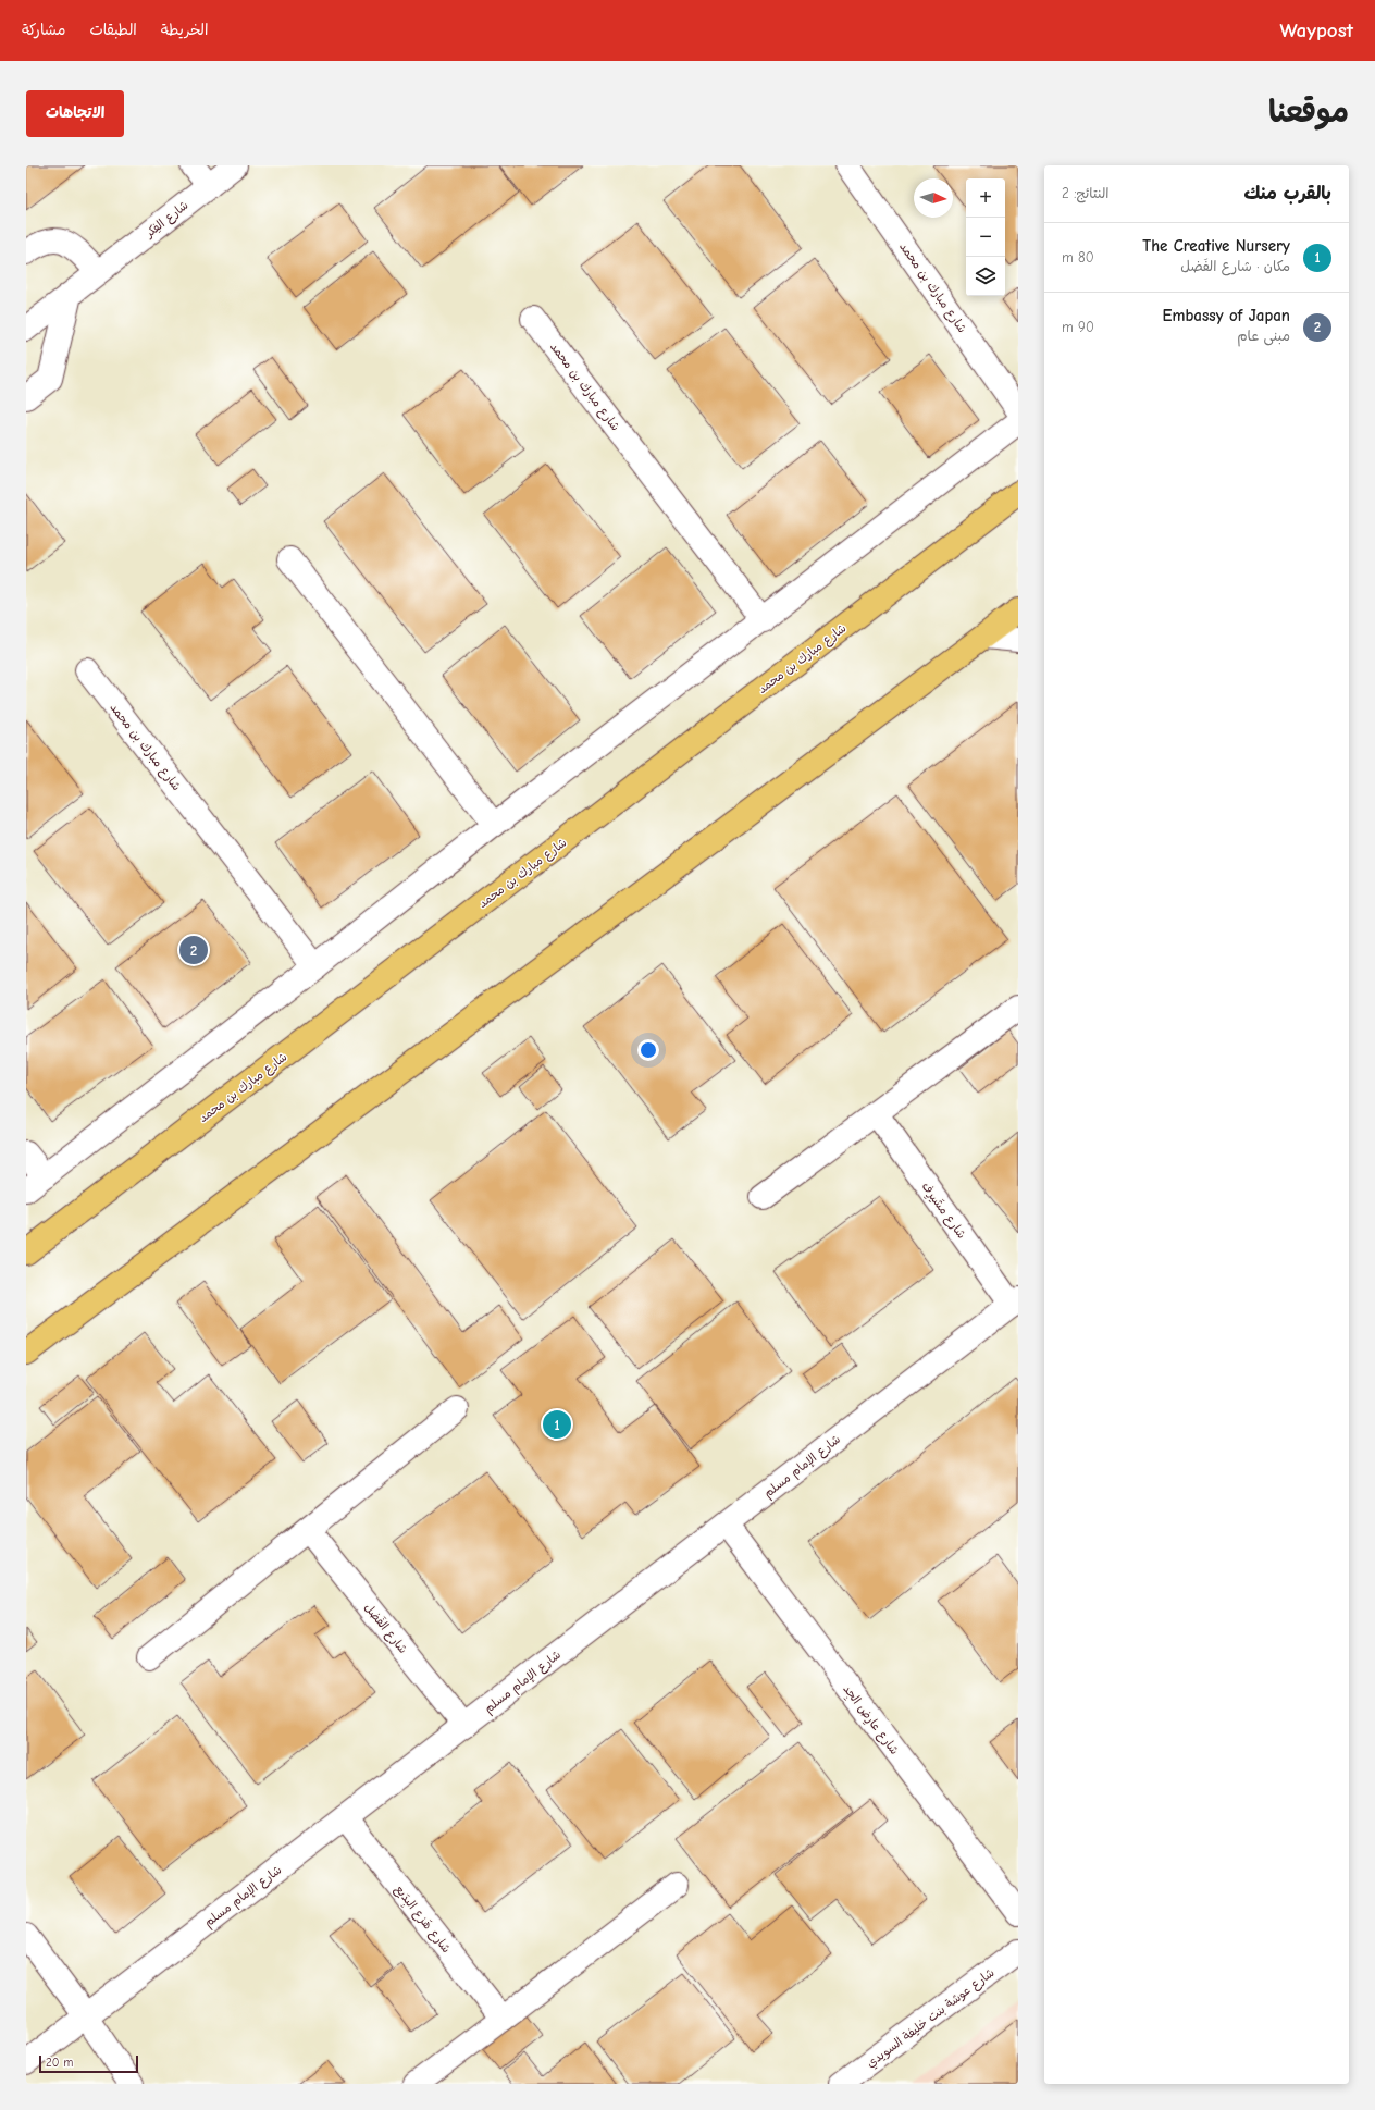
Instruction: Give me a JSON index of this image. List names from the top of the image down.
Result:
{
  "streets": {
    "main road": ["شارع مبارك بن محمد"],
    "street": [
      "شارع الفِكر",
      "شارع مشَيرِف",
      "شارع الإمام مسلم",
      "شارع الفَضل",
      "شارع عارِض الجِد",
      "شارع هَزع البِدَيع",
      "شارع عوشة بنت خليفة السويدي"
    ]
  },
  "crossings": [
    ["شارع مشَيرِف", "شارع الإمام مسلم"],
    ["شارع الإمام مسلم", "شارع الفَضل"],
    ["شارع الإمام مسلم", "شارع عارِض الجِد"],
    ["شارع الإمام مسلم", "شارع هَزع البِدَيع"]
  ],
  "scale_bar": "20 m",
  "north": "right",
  "page": {
    "header": "Waypost",
    "nav": ["الخريطة", "الطبقات", "مشاركة"],
    "title": "موقعنا",
    "buttons": "الاتجاهات",
    "heading": ["بالقرب منك", "النتائج: 2"],
    "map_buttons": ["+", "−"],
    "list": [
      {
        "mark": "1",
        "name": "The Creative Nursery",
        "note": "مكان · شارع الفَضل",
        "value": "80 m"
      },
      {
        "mark": "2",
        "name": "Embassy of Japan",
        "note": "مبنى عام",
        "value": "90 m"
      }
    ],
    "pins": ["2", "1"],
    "scale": "20 m"
  }
}
